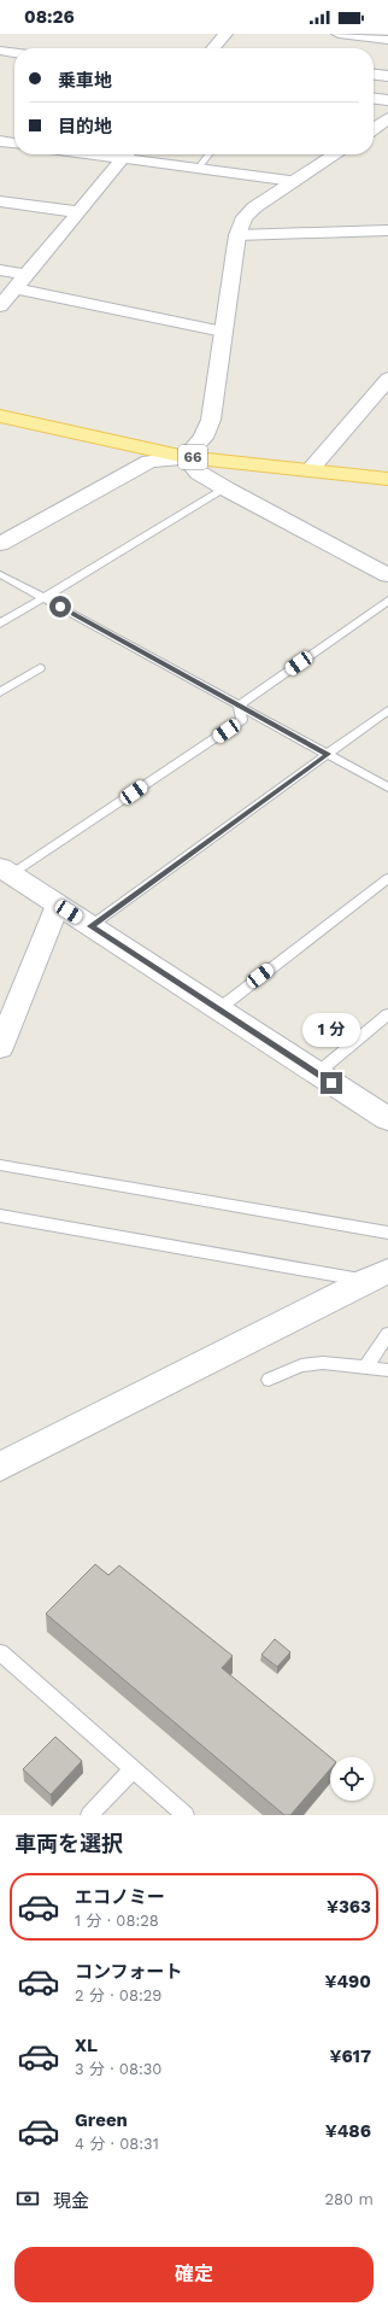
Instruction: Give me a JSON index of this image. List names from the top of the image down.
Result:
{
  "streets": {
    "main road": ["66"]
  },
  "page": {
    "status": "08:26",
    "banner": ["乗車地", "目的地"],
    "bubble": "1 分",
    "heading": "車両を選択",
    "list": [
      {
        "name": "エコノミー",
        "note": "1 分 · 08:28",
        "value": "¥363"
      },
      {
        "name": "コンフォート",
        "note": "2 分 · 08:29",
        "value": "¥490"
      },
      {
        "name": "XL",
        "note": "3 分 · 08:30",
        "value": "¥617"
      },
      {
        "name": "Green",
        "note": "4 分 · 08:31",
        "value": "¥486"
      }
    ],
    "pay": ["現金", "280 m"],
    "buttons": "確定"
  }
}
